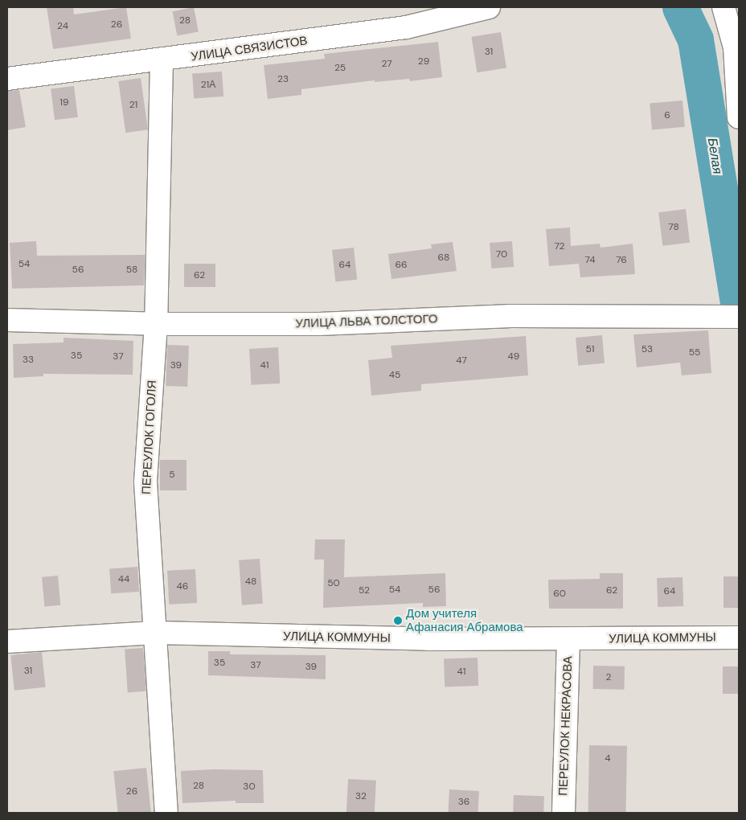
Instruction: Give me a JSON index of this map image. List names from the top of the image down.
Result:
{
  "streets": {
    "street": [
      "УЛИЦА СВЯЗИСТОВ",
      "УЛИЦА ЛЬВА ТОЛСТОГО",
      "ПЕРЕУЛОК ГОГОЛЯ",
      "УЛИЦА КОММУНЫ",
      "ПЕРЕУЛОК НЕКРАСОВА"
    ]
  },
  "crossings": [
    ["УЛИЦА СВЯЗИСТОВ", "ПЕРЕУЛОК ГОГОЛЯ"],
    ["УЛИЦА ЛЬВА ТОЛСТОГО", "ПЕРЕУЛОК ГОГОЛЯ"],
    ["ПЕРЕУЛОК ГОГОЛЯ", "УЛИЦА КОММУНЫ"],
    ["УЛИЦА КОММУНЫ", "ПЕРЕУЛОК НЕКРАСОВА"]
  ],
  "water": ["Белая"],
  "places": ["Дом учителя Афанасия Абрамова"],
  "house_numbers": [
    "28",
    "26",
    "24",
    "31",
    "29",
    "27",
    "25",
    "23",
    "21А",
    "19",
    "21",
    "6",
    "78",
    "72",
    "70",
    "68",
    "74",
    "76",
    "54",
    "64",
    "66",
    "56",
    "58",
    "62",
    "51",
    "53",
    "55",
    "35",
    "37",
    "49",
    "33",
    "47",
    "39",
    "41",
    "45",
    "5",
    "44",
    "48",
    "50",
    "46",
    "54",
    "56",
    "52",
    "62",
    "64",
    "60",
    "35",
    "37",
    "39",
    "31",
    "41",
    "2",
    "4",
    "28",
    "30",
    "26",
    "32",
    "36"
  ]
}
